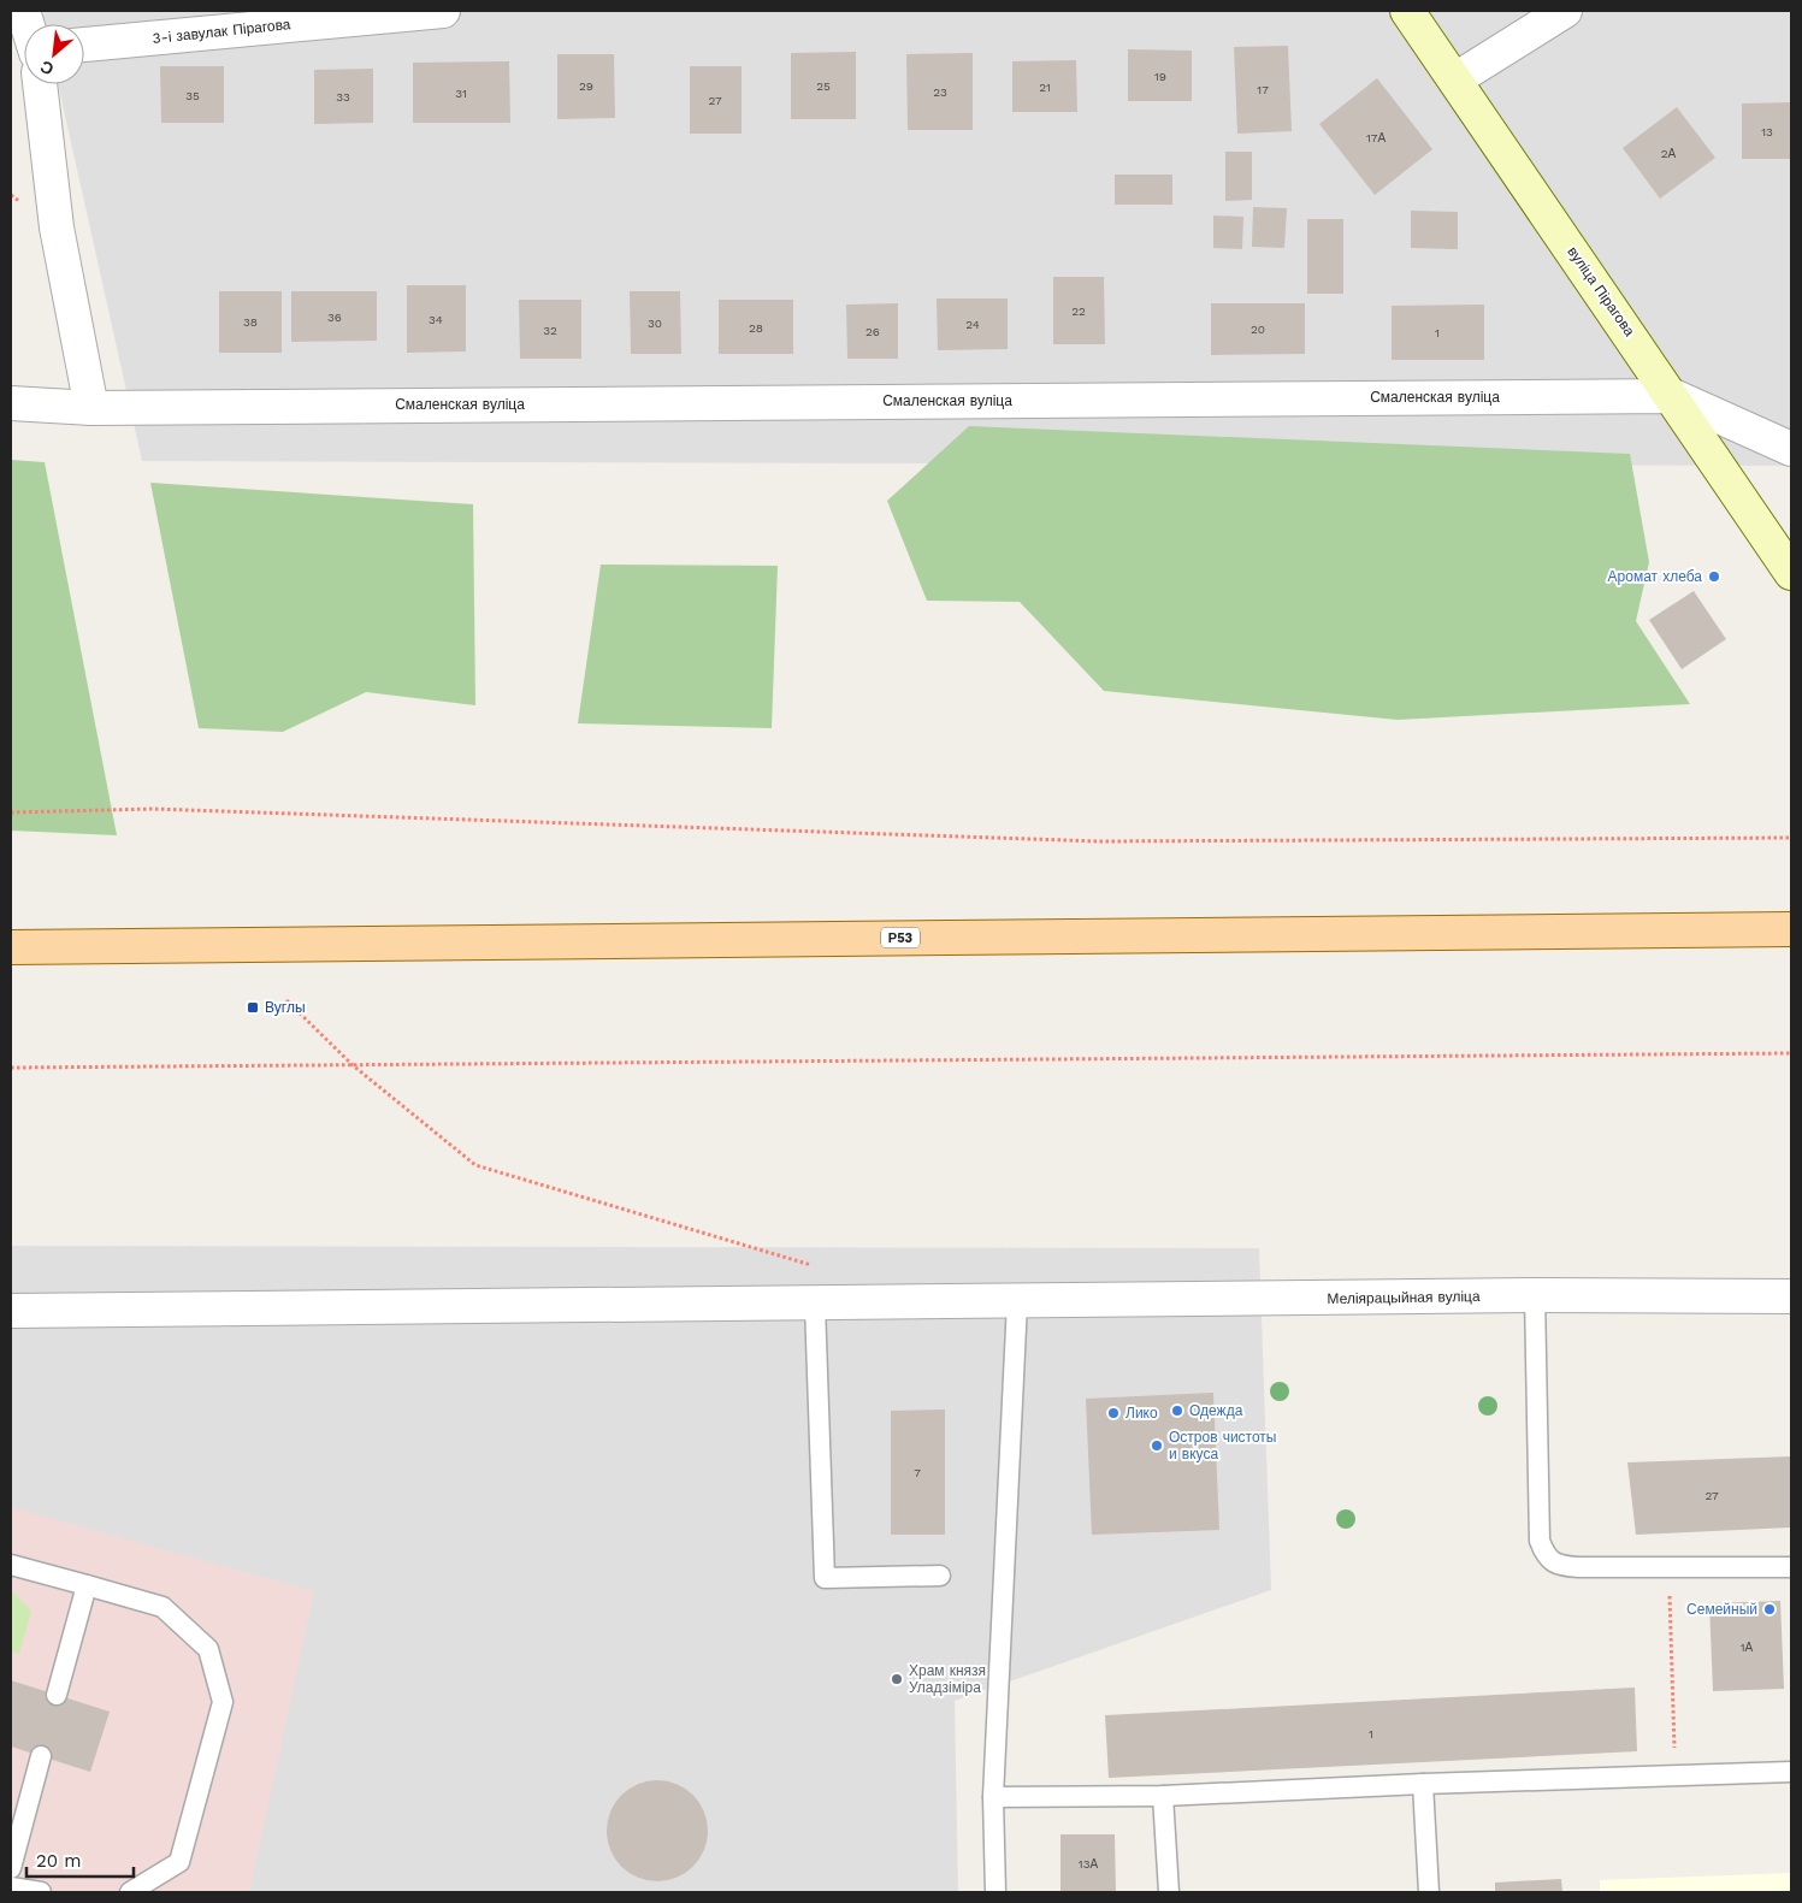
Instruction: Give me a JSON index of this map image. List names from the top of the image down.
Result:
{
  "streets": {
    "main road": ["вуліца Пірагова", "Р53"],
    "street": ["3-і завулак Пірагова", "Смаленская вуліца", "Меліярацыйная вуліца"]
  },
  "crossings": [
    ["вуліца Пірагова", "Смаленская вуліца"]
  ],
  "places": {
    "other": [
      "Аромат хлеба",
      "Одежда",
      "Лико",
      "Остров чистоты и вкуса",
      "Семейный",
      "Храм князя Уладзіміра"
    ],
    "transit": ["Вуглы"]
  },
  "house_numbers": [
    "19",
    "29",
    "25",
    "21",
    "17",
    "23",
    "31",
    "35",
    "33",
    "27",
    "13",
    "17А",
    "2А",
    "22",
    "36",
    "34",
    "38",
    "30",
    "24",
    "28",
    "20",
    "32",
    "26",
    "1",
    "7",
    "27",
    "1А",
    "1",
    "13А"
  ],
  "scale_bar": "20 m",
  "north": "bottom left"
}
